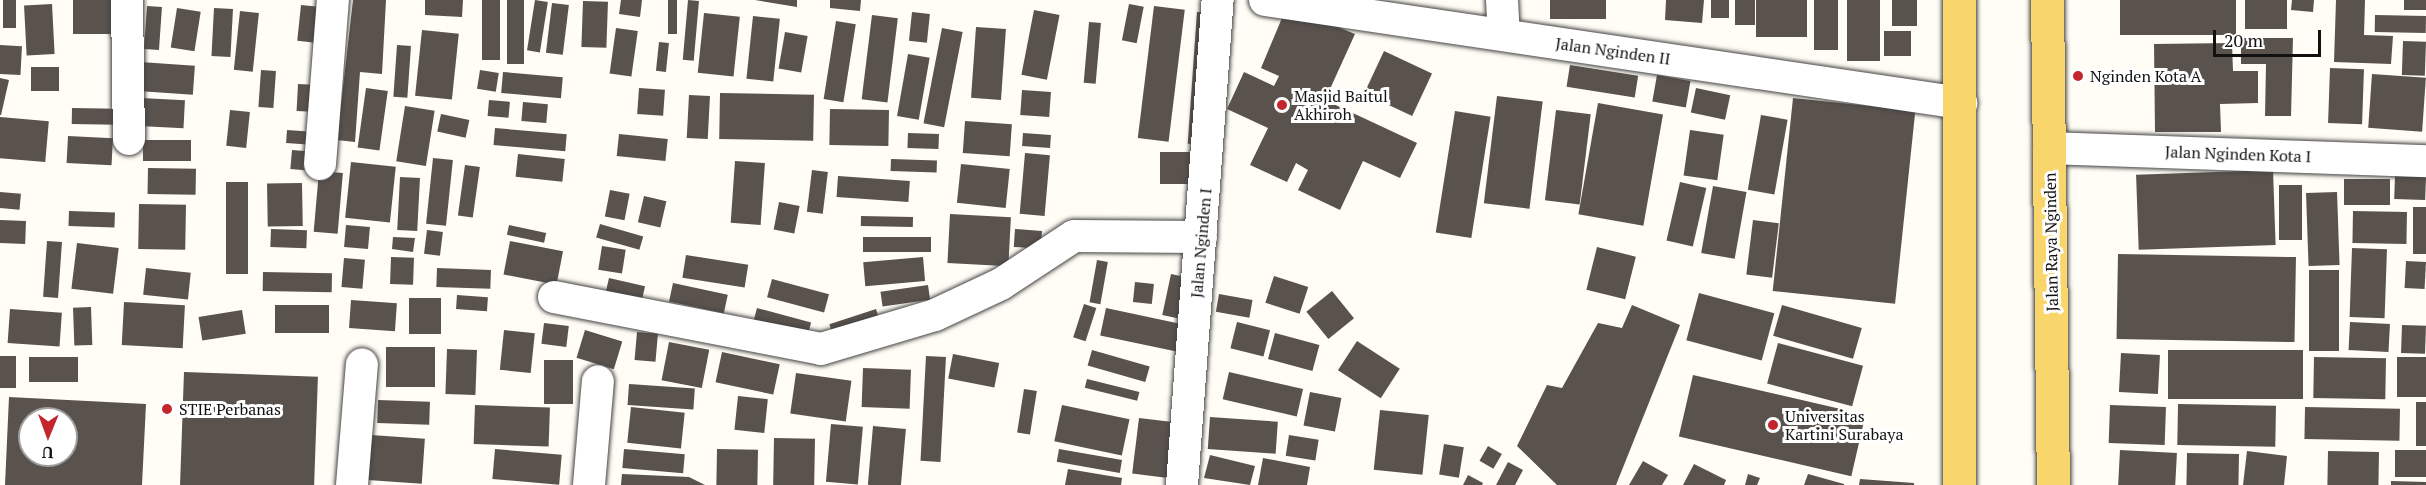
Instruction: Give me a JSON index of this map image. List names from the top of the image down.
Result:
{
  "streets": {
    "main road": ["Jalan Raya Nginden"],
    "street": ["Jalan Nginden II", "Jalan Nginden Kota I", "Jalan Nginden I"]
  },
  "crossings": [
    ["Jalan Nginden Kota I", "Jalan Raya Nginden"]
  ],
  "places": [
    "Nginden Kota A",
    "Masjid Baitul Akhiroh",
    "STIE Perbanas",
    "Universitas Kartini Surabaya"
  ],
  "scale_bar": "20 m",
  "north": "bottom"
}
